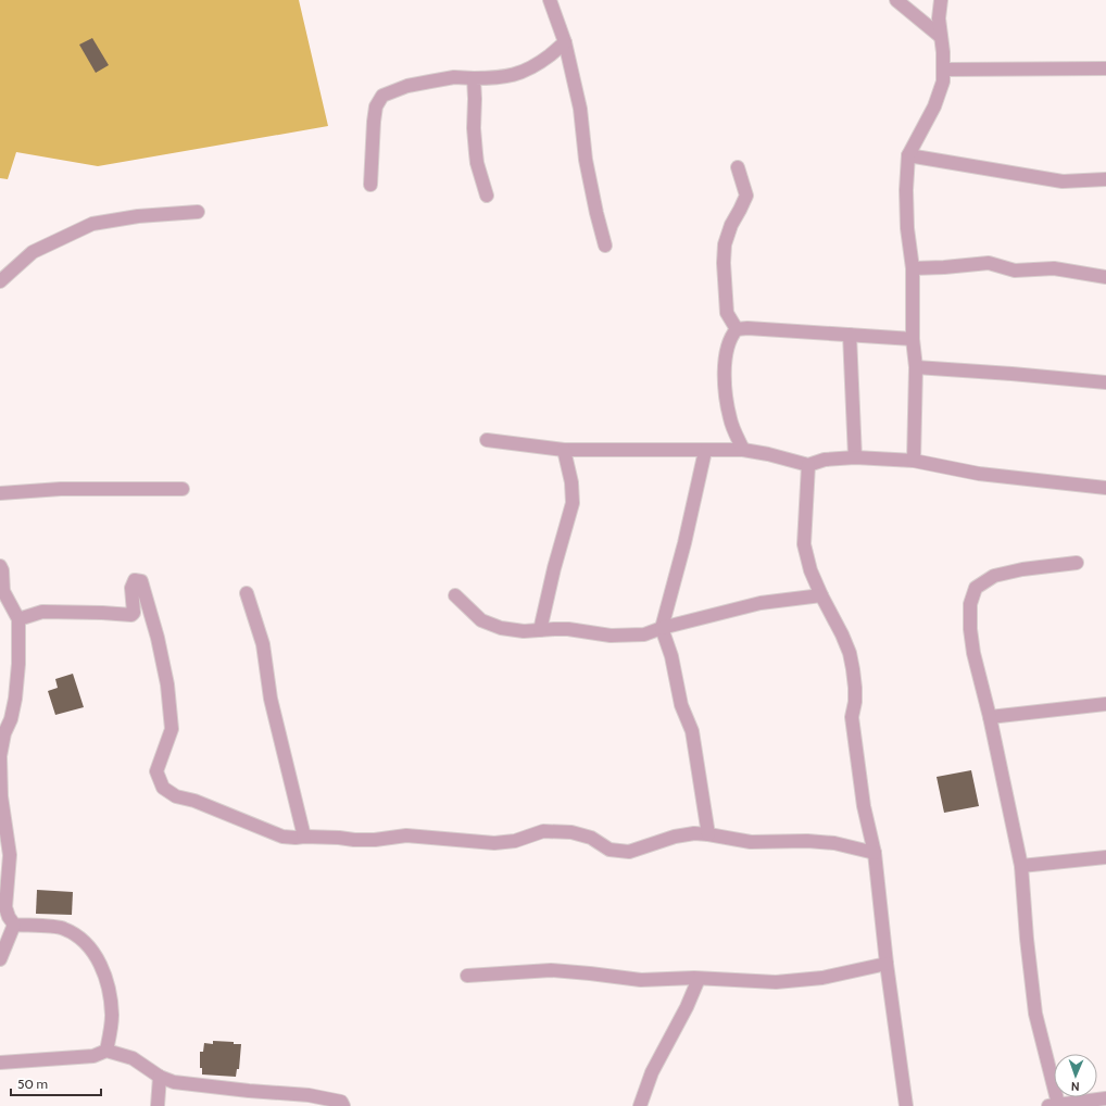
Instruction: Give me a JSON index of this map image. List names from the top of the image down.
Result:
{
  "scale_bar": "50 m",
  "north": "bottom"
}
